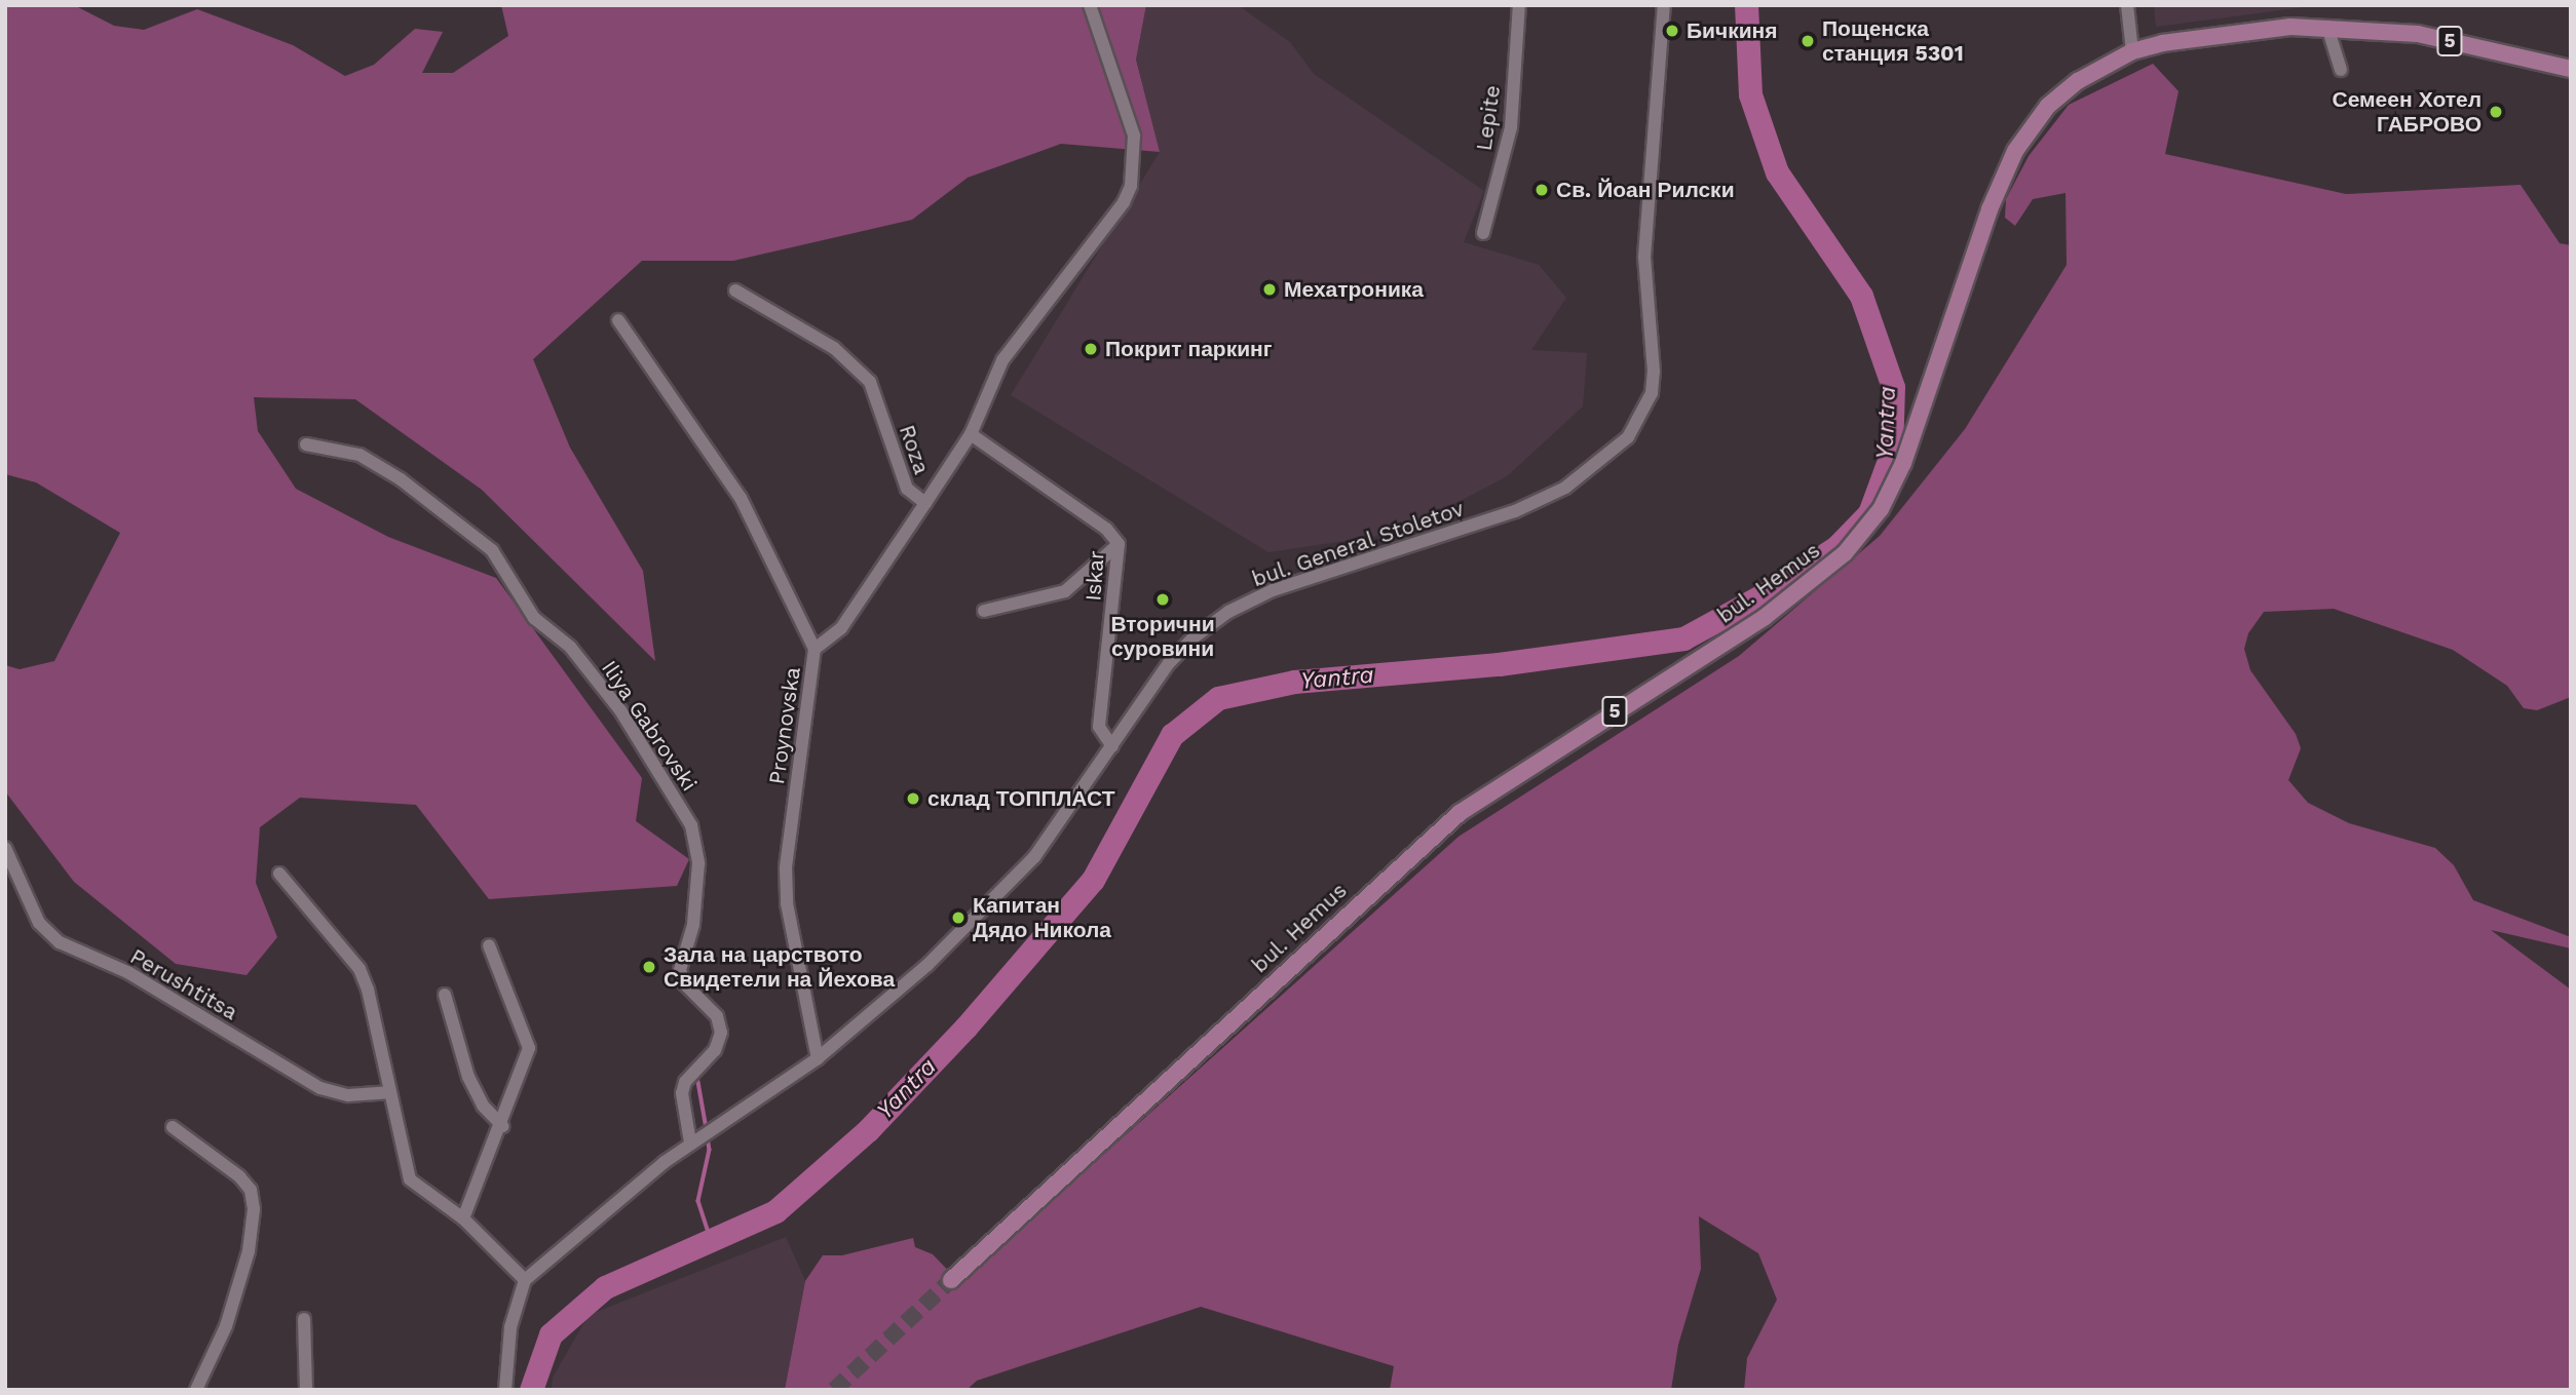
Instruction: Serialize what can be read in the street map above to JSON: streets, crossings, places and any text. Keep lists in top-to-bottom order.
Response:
{
  "streets": {
    "main road": ["5", "bul. Hemus"],
    "street": [
      "Lepite",
      "Roza",
      "bul. General Stoletov",
      "Iskar",
      "Iliya Gabrovski",
      "Proynovska",
      "Perushtitsa"
    ]
  },
  "crossings": [
    ["Roza", "Proynovska"],
    ["bul. General Stoletov", "Iskar"],
    ["bul. General Stoletov", "Iliya Gabrovski"],
    ["bul. General Stoletov", "Proynovska"]
  ],
  "water": ["Yantra"],
  "places": [
    "Бичкиня",
    "Пощенска станция 5301",
    "Семеен Хотел ГАБРОВО",
    "Св. Йоан Рилски",
    "Мехатроника",
    "Покрит паркинг",
    "Вторични суровини",
    "склад ТОППЛАСТ",
    "Капитан Дядо Никола",
    "Зала на царството Свидетели на Йехова"
  ]
}
